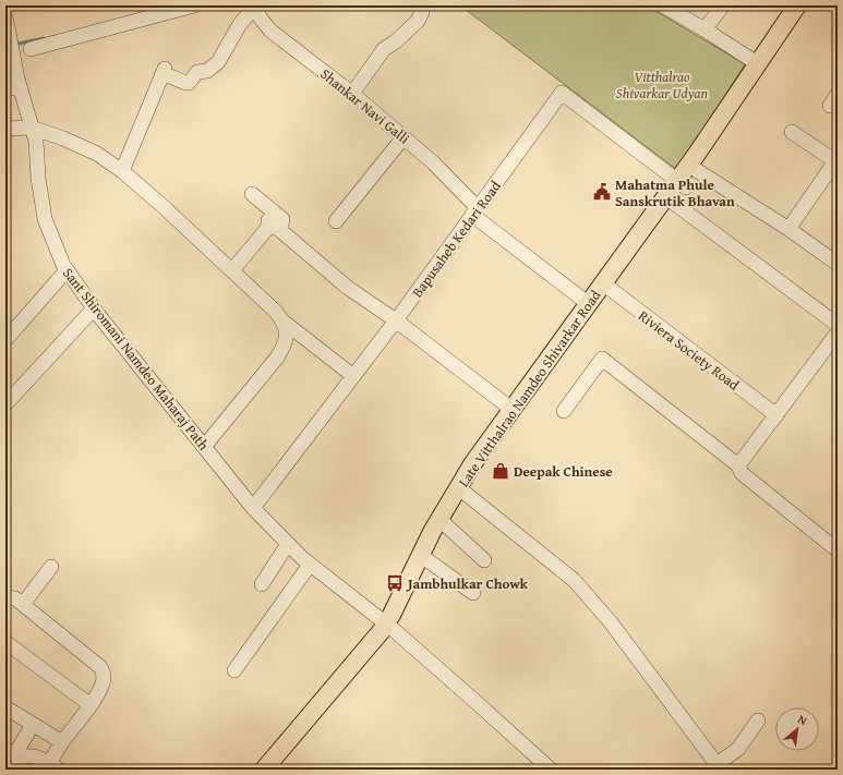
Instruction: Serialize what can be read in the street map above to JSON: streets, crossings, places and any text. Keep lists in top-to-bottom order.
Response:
{
  "streets": {
    "main road": ["Late Vitthalrao Namdeo Shivarkar Road"],
    "street": [
      "Shankar Navi Galli",
      "Bapusaheb Kedari Road",
      "Riviera Society Road",
      "Sant Shiromani Namdeo Maharaj Path"
    ]
  },
  "crossings": [
    ["Shankar Navi Galli", "Bapusaheb Kedari Road"],
    ["Shankar Navi Galli", "Late Vitthalrao Namdeo Shivarkar Road"],
    ["Bapusaheb Kedari Road", "Sant Shiromani Namdeo Maharaj Path"],
    ["Bapusaheb Kedari Road", "Late Vitthalrao Namdeo Shivarkar Road"],
    ["Riviera Society Road", "Late Vitthalrao Namdeo Shivarkar Road"],
    ["Sant Shiromani Namdeo Maharaj Path", "Late Vitthalrao Namdeo Shivarkar Road"]
  ],
  "parks": ["Vitthalrao Shivarkar Udyan"],
  "places": {
    "public building": ["Mahatma Phule Sanskrutik Bhavan"],
    "shop": ["Deepak Chinese"],
    "bus stop": ["Jambhulkar Chowk"]
  },
  "north": "top right"
}
